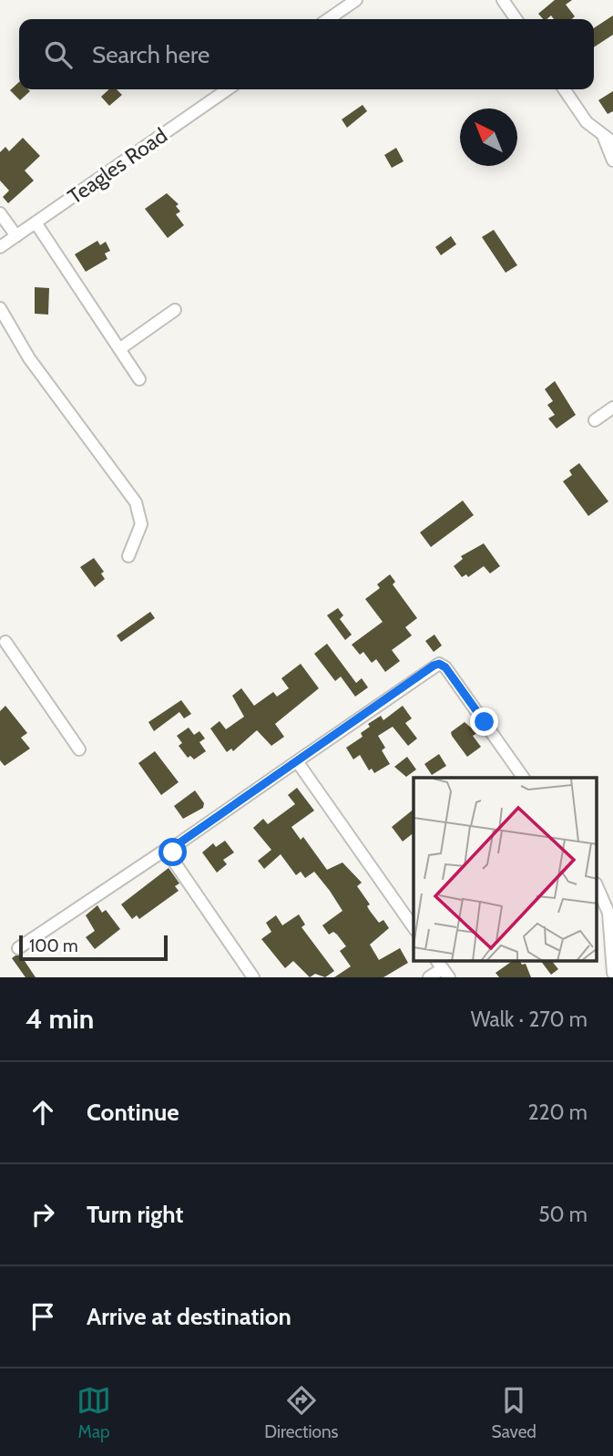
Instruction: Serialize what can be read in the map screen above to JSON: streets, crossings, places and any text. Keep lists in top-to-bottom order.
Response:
{
  "streets": {
    "street": ["Teagles Road"]
  },
  "scale_bar": "100 m",
  "north": "top left",
  "page": {
    "search": "Search here",
    "scale": "100 m",
    "heading": ["4 min", "Walk · 270 m"],
    "list": [
      ["Continue", "220 m"],
      ["Turn right", "50 m"],
      "Arrive at destination"
    ],
    "nav": ["Map", "Directions", "Saved"]
  }
}
